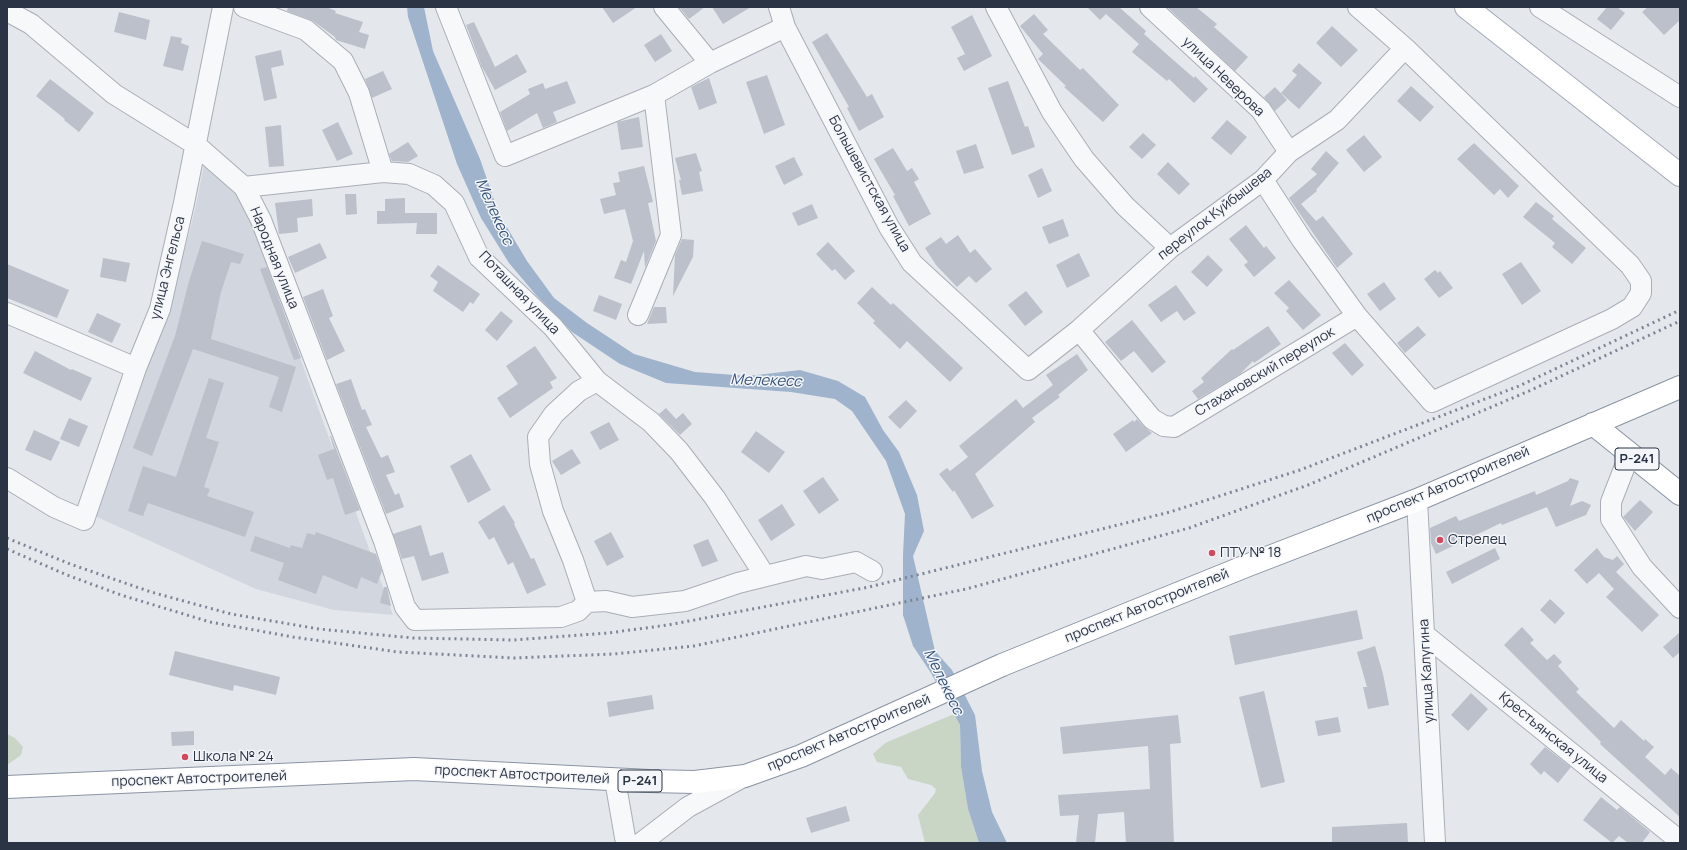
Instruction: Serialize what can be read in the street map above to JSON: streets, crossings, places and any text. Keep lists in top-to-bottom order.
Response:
{
  "streets": {
    "main road": ["Р-241", "проспект Автостроителей"],
    "street": [
      "улица Неверова",
      "Большевистская улица",
      "переулок Куйбышева",
      "Народная улица",
      "улица Энгельса",
      "Поташная улица",
      "Стахановский переулок",
      "улица Калугина",
      "Крестьянская улица"
    ]
  },
  "crossings": [
    ["улица Неверова", "переулок Куйбышева"],
    ["Большевистская улица", "переулок Куйбышева"],
    ["переулок Куйбышева", "Стахановский переулок"],
    ["Народная улица", "улица Энгельса"],
    ["Народная улица", "Поташная улица"],
    ["Р-241", "проспект Автостроителей"],
    ["проспект Автостроителей", "улица Калугина"],
    ["улица Калугина", "Крестьянская улица"]
  ],
  "water": ["Мелекесс"],
  "places": ["Стрелец", "ПТУ № 18", "Школа № 24"]
}
